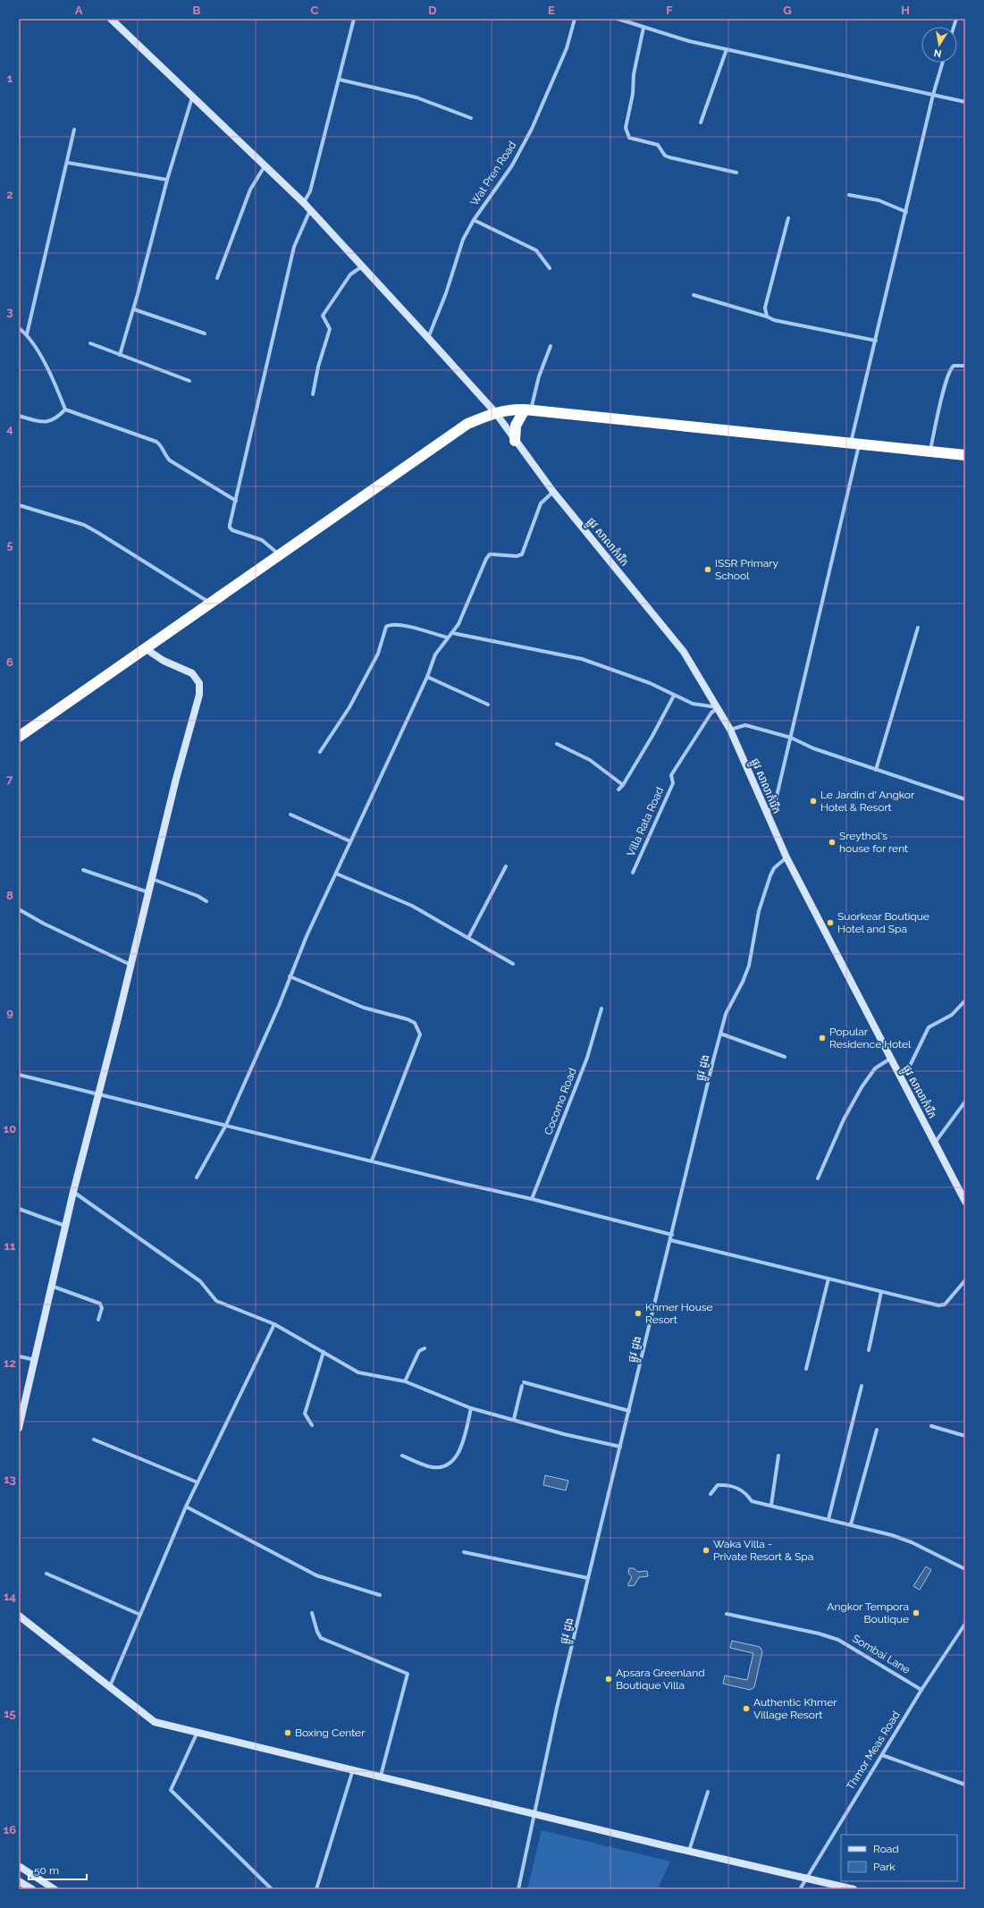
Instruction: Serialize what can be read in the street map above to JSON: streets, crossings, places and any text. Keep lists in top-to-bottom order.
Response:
{
  "streets": {
    "street": [
      "Wat Pren Road",
      "ផ្លូវ សាលាកំរើក",
      "Villa Rata Road",
      "ផ្លូវ ដូង",
      "Cocomo Road",
      "Sombai Lane",
      "Thmor Meas Road"
    ]
  },
  "crossings": [
    ["Wat Pren Road", "ផ្លូវ សាលាកំរើក"],
    ["ផ្លូវ សាលាកំរើក", "Villa Rata Road"],
    ["ផ្លូវ សាលាកំរើក", "ផ្លូវ ដូង"],
    ["Sombai Lane", "Thmor Meas Road"]
  ],
  "places": [
    "ISSR Primary School",
    "Le Jardin d' Angkor Hotel & Resort",
    "Sreythol's house for rent",
    "Suorkear Boutique Hotel and Spa",
    "Popular Residence Hotel",
    "Khmer House Resort",
    "Waka Villa - Private Resort & Spa",
    "Angkor Tempora Boutique",
    "Apsara Greenland Boutique Villa",
    "Authentic Khmer Village Resort",
    "Boxing Center"
  ],
  "legend": ["Road", "Park"],
  "scale_bar": "50 m",
  "north": "bottom",
  "grid": {
    "columns": [
      "A",
      "B",
      "C",
      "D",
      "E",
      "F",
      "G",
      "H"
    ],
    "rows": [
      "1",
      "2",
      "3",
      "4",
      "5",
      "6",
      "7",
      "8",
      "9",
      "10",
      "11",
      "12",
      "13",
      "14",
      "15",
      "16"
    ]
  }
}
